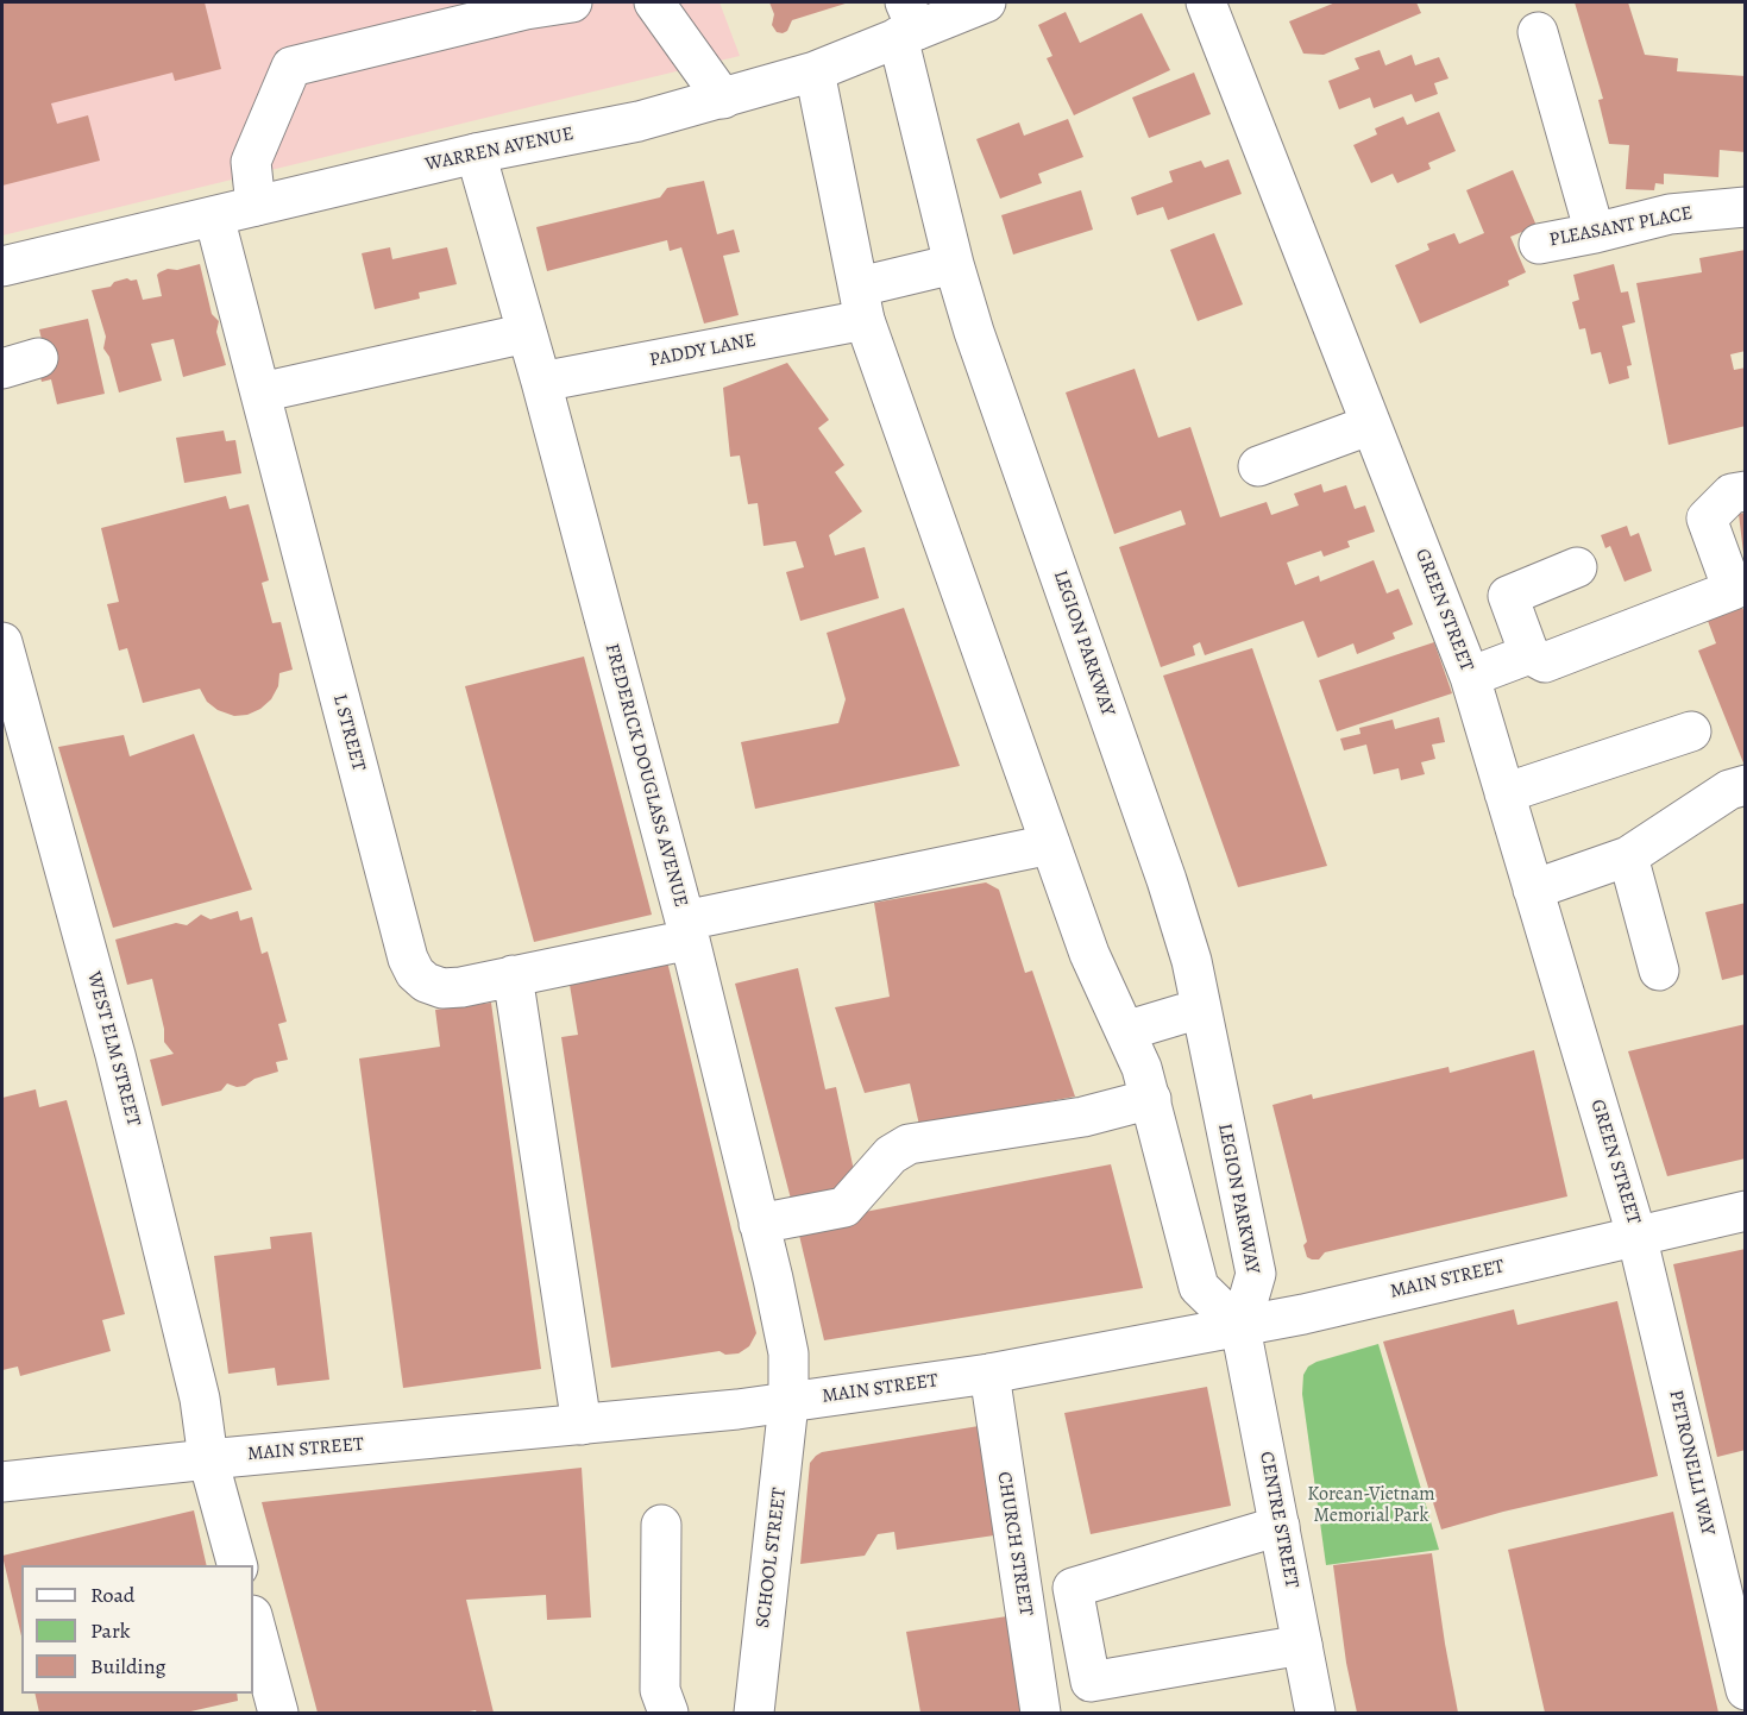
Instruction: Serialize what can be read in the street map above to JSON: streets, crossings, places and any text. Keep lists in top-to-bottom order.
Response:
{
  "streets": {
    "street": [
      "WARREN AVENUE",
      "PLEASANT PLACE",
      "PADDY LANE",
      "GREEN STREET",
      "LEGION PARKWAY",
      "L STREET",
      "FREDERICK DOUGLASS AVENUE",
      "WEST ELM STREET",
      "MAIN STREET",
      "PETRONELLI WAY",
      "CENTRE STREET",
      "CHURCH STREET",
      "SCHOOL STREET"
    ]
  },
  "crossings": [
    ["WARREN AVENUE", "LEGION PARKWAY"],
    ["WARREN AVENUE", "L STREET"],
    ["WARREN AVENUE", "FREDERICK DOUGLASS AVENUE"],
    ["PADDY LANE", "LEGION PARKWAY"],
    ["PADDY LANE", "FREDERICK DOUGLASS AVENUE"],
    ["GREEN STREET", "MAIN STREET"],
    ["GREEN STREET", "PETRONELLI WAY"],
    ["LEGION PARKWAY", "MAIN STREET"],
    ["LEGION PARKWAY", "CENTRE STREET"],
    ["L STREET", "FREDERICK DOUGLASS AVENUE"],
    ["FREDERICK DOUGLASS AVENUE", "MAIN STREET"],
    ["FREDERICK DOUGLASS AVENUE", "SCHOOL STREET"],
    ["WEST ELM STREET", "MAIN STREET"],
    ["MAIN STREET", "PETRONELLI WAY"],
    ["MAIN STREET", "CENTRE STREET"],
    ["MAIN STREET", "CHURCH STREET"],
    ["MAIN STREET", "SCHOOL STREET"]
  ],
  "parks": ["Korean-Vietnam Memorial Park"],
  "legend": ["Road", "Park", "Building"]
}
